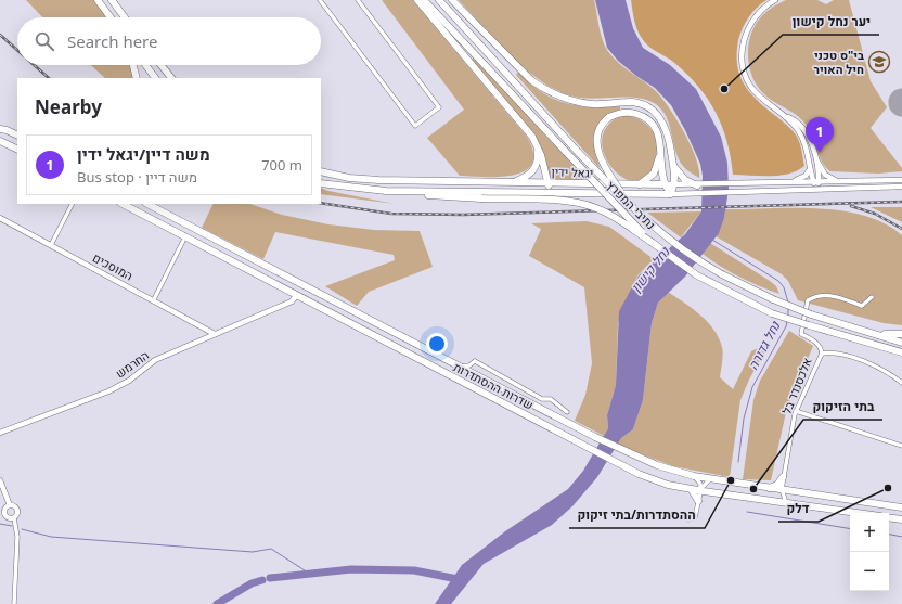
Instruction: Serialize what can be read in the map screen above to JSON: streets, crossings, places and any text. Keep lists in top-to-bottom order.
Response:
{
  "streets": {
    "highway": ["יגאל ידין", "נתיבי המפרץ", "שדרות ההסתדרות"],
    "street": ["המוסכים", "החרמש", "אלכסנדר בל"]
  },
  "crossings": [
    ["המוסכים", "החרמש"],
    ["החרמש", "שדרות ההסתדרות"],
    ["שדרות ההסתדרות", "אלכסנדר בל"]
  ],
  "water": ["נחל קישון", "נחל גדורה"],
  "places": {
    "school or university": ["בי\"ס טכני חיל האויר"],
    "other": [
      "יער נחל קישון",
      "ההסתדרות/בתי זיקוק",
      "דלק",
      "בתי הזיקוק"
    ]
  },
  "page": {
    "search": "Search here",
    "heading": "Nearby",
    "pins": "1",
    "list": [
      {
        "mark": "1",
        "name": "משה דיין/יגאל ידין",
        "note": "Bus stop · משה דיין",
        "value": "700 m"
      }
    ],
    "map_buttons": ["+", "−"]
  }
}
